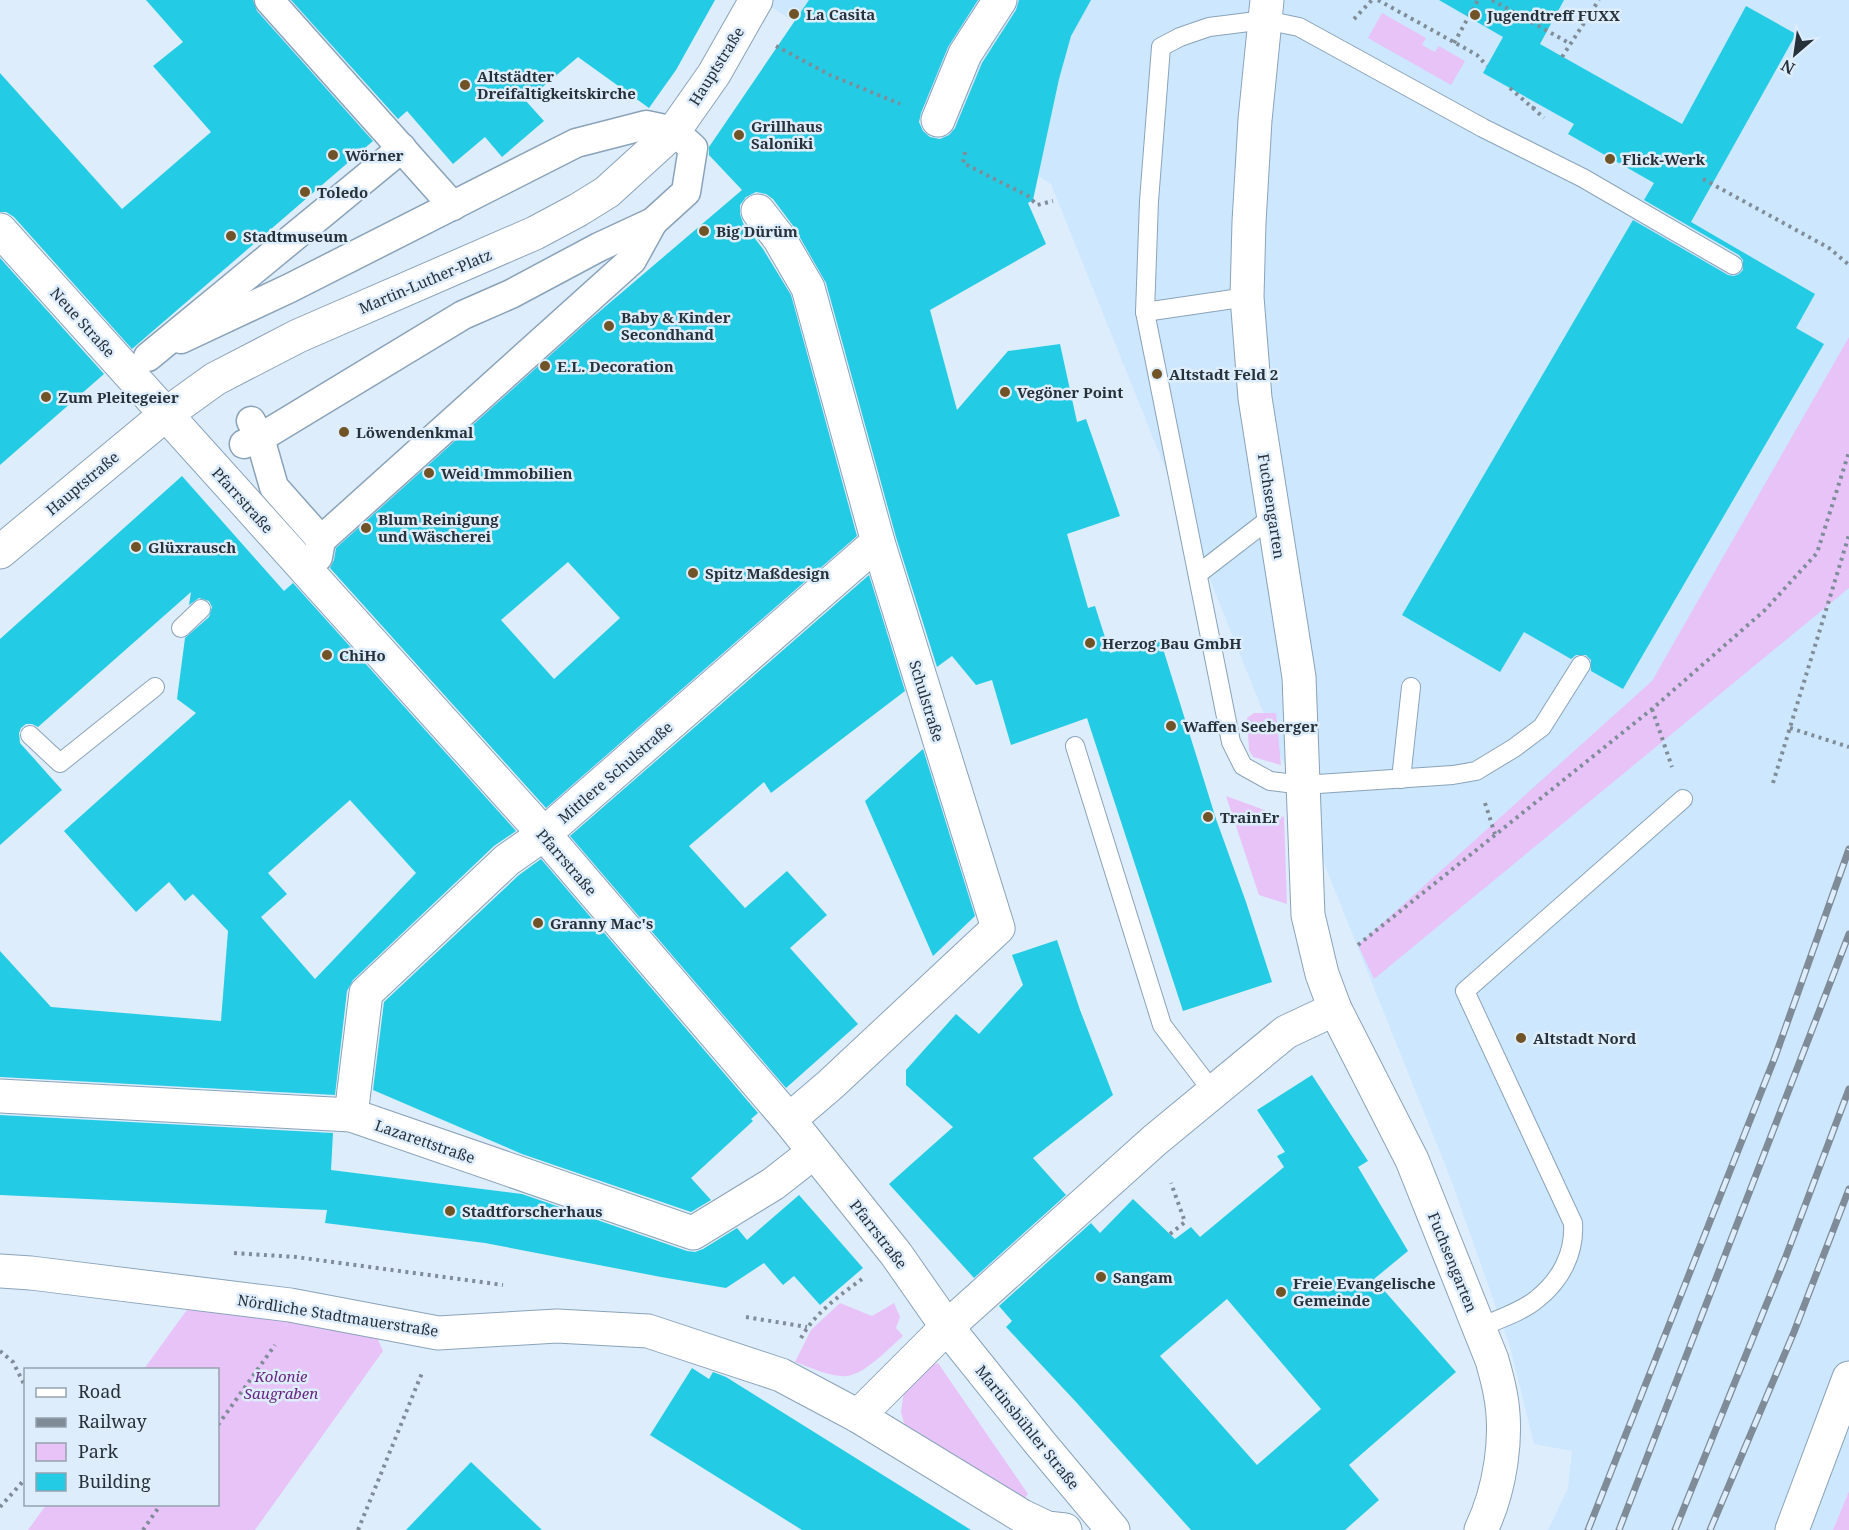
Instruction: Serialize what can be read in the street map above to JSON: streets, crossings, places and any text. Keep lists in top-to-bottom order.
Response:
{
  "streets": {
    "street": [
      "Hauptstraße",
      "Martin-Luther-Platz",
      "Neue Straße",
      "Pfarrstraße",
      "Fuchsengarten",
      "Schulstraße",
      "Mittlere Schulstraße",
      "Lazarettstraße",
      "Nördliche Stadtmauerstraße",
      "Martinsbühler Straße"
    ]
  },
  "crossings": [
    ["Hauptstraße", "Martin-Luther-Platz"],
    ["Hauptstraße", "Neue Straße"],
    ["Hauptstraße", "Pfarrstraße"],
    ["Martin-Luther-Platz", "Neue Straße"],
    ["Martin-Luther-Platz", "Pfarrstraße"],
    ["Neue Straße", "Pfarrstraße"],
    ["Pfarrstraße", "Schulstraße"],
    ["Pfarrstraße", "Mittlere Schulstraße"],
    ["Pfarrstraße", "Lazarettstraße"],
    ["Pfarrstraße", "Martinsbühler Straße"],
    ["Schulstraße", "Mittlere Schulstraße"],
    ["Mittlere Schulstraße", "Lazarettstraße"],
    ["Nördliche Stadtmauerstraße", "Martinsbühler Straße"]
  ],
  "parks": ["Kolonie Saugraben"],
  "places": [
    "La Casita",
    "Jugendtreff FUXX",
    "Altstädter Dreifaltigkeitskirche",
    "Grillhaus Saloniki",
    "Wörner",
    "Flick-Werk",
    "Toledo",
    "Big Dürüm",
    "Stadtmuseum",
    "Baby & Kinder Secondhand",
    "E.L. Decoration",
    "Altstadt Feld 2",
    "Vegöner Point",
    "Zum Pleitegeier",
    "Löwendenkmal",
    "Weid Immobilien",
    "Blum Reinigung und Wäscherei",
    "Glüxrausch",
    "Spitz Maßdesign",
    "Herzog Bau GmbH",
    "ChiHo",
    "Waffen Seeberger",
    "TrainEr",
    "Granny Mac's",
    "Altstadt Nord",
    "Stadtforscherhaus",
    "Sangam",
    "Freie Evangelische Gemeinde"
  ],
  "legend": [
    "Road",
    "Railway",
    "Park",
    "Building"
  ],
  "north": "bottom left"
}
